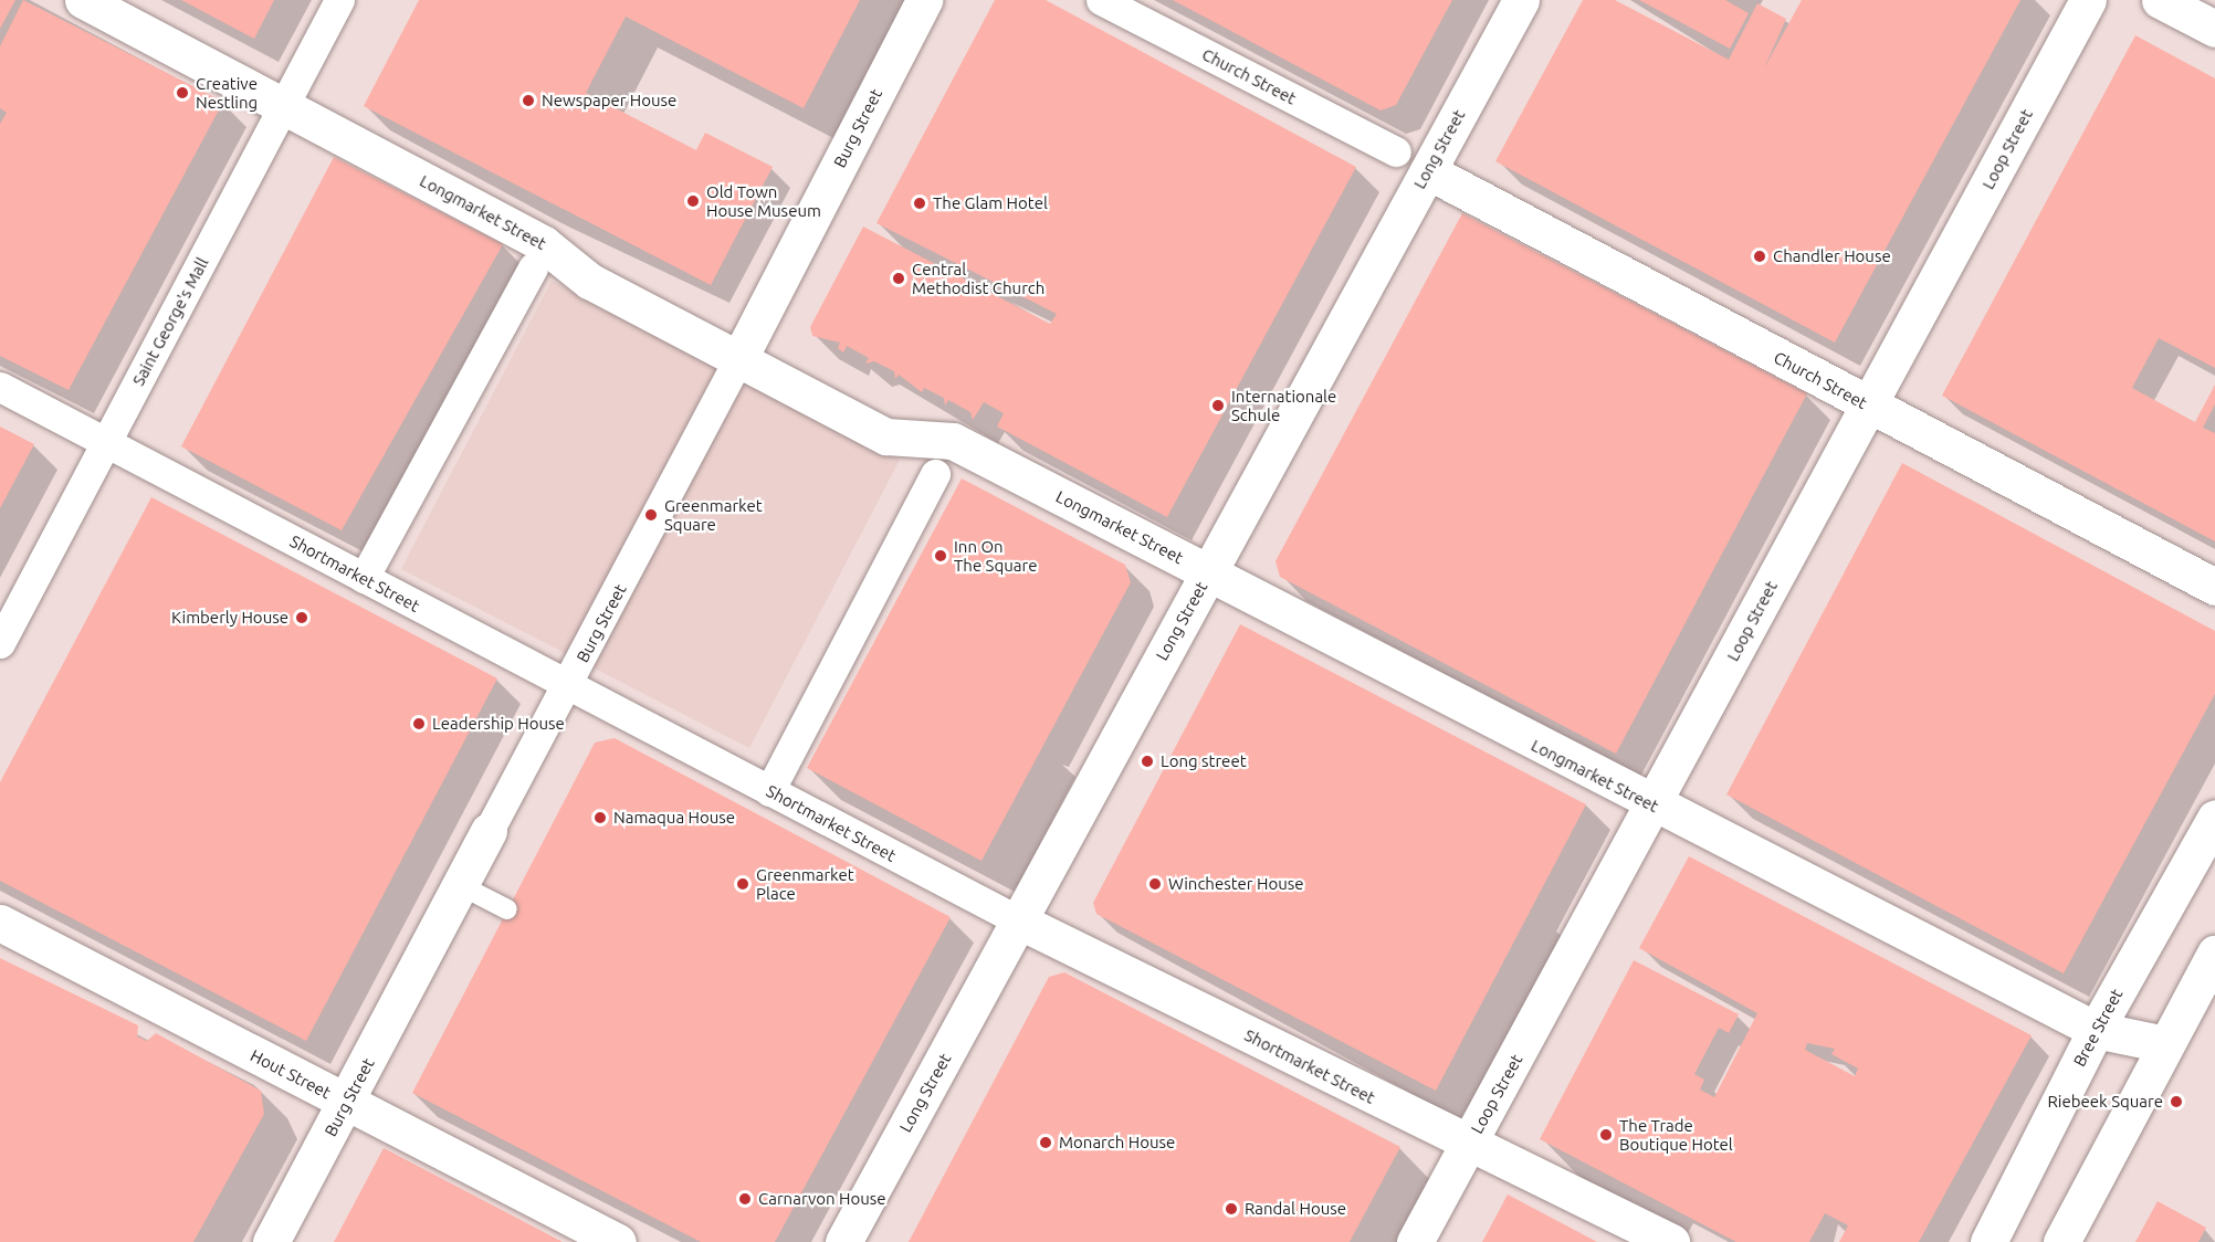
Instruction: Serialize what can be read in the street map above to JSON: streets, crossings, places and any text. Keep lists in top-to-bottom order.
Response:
{
  "streets": {
    "street": [
      "Church Street",
      "Burg Street",
      "Long Street",
      "Loop Street",
      "Longmarket Street",
      "Saint George's Mall",
      "Shortmarket Street",
      "Bree Street",
      "Hout Street"
    ]
  },
  "crossings": [
    ["Church Street", "Long Street"],
    ["Church Street", "Loop Street"],
    ["Burg Street", "Longmarket Street"],
    ["Burg Street", "Shortmarket Street"],
    ["Burg Street", "Hout Street"],
    ["Long Street", "Longmarket Street"],
    ["Long Street", "Shortmarket Street"],
    ["Loop Street", "Longmarket Street"],
    ["Loop Street", "Shortmarket Street"],
    ["Longmarket Street", "Saint George's Mall"],
    ["Longmarket Street", "Bree Street"],
    ["Saint George's Mall", "Shortmarket Street"]
  ],
  "places": [
    "Creative Nestling",
    "Newspaper House",
    "Old Town House Museum",
    "The Glam Hotel",
    "Chandler House",
    "Central Methodist Church",
    "Internationale Schule",
    "Greenmarket Square",
    "Inn On The Square",
    "Kimberly House",
    "Leadership House",
    "Long street",
    "Namaqua House",
    "Greenmarket Place",
    "Winchester House",
    "Riebeek Square",
    "The Trade Boutique Hotel",
    "Monarch House",
    "Carnarvon House",
    "Randal House"
  ]
}
